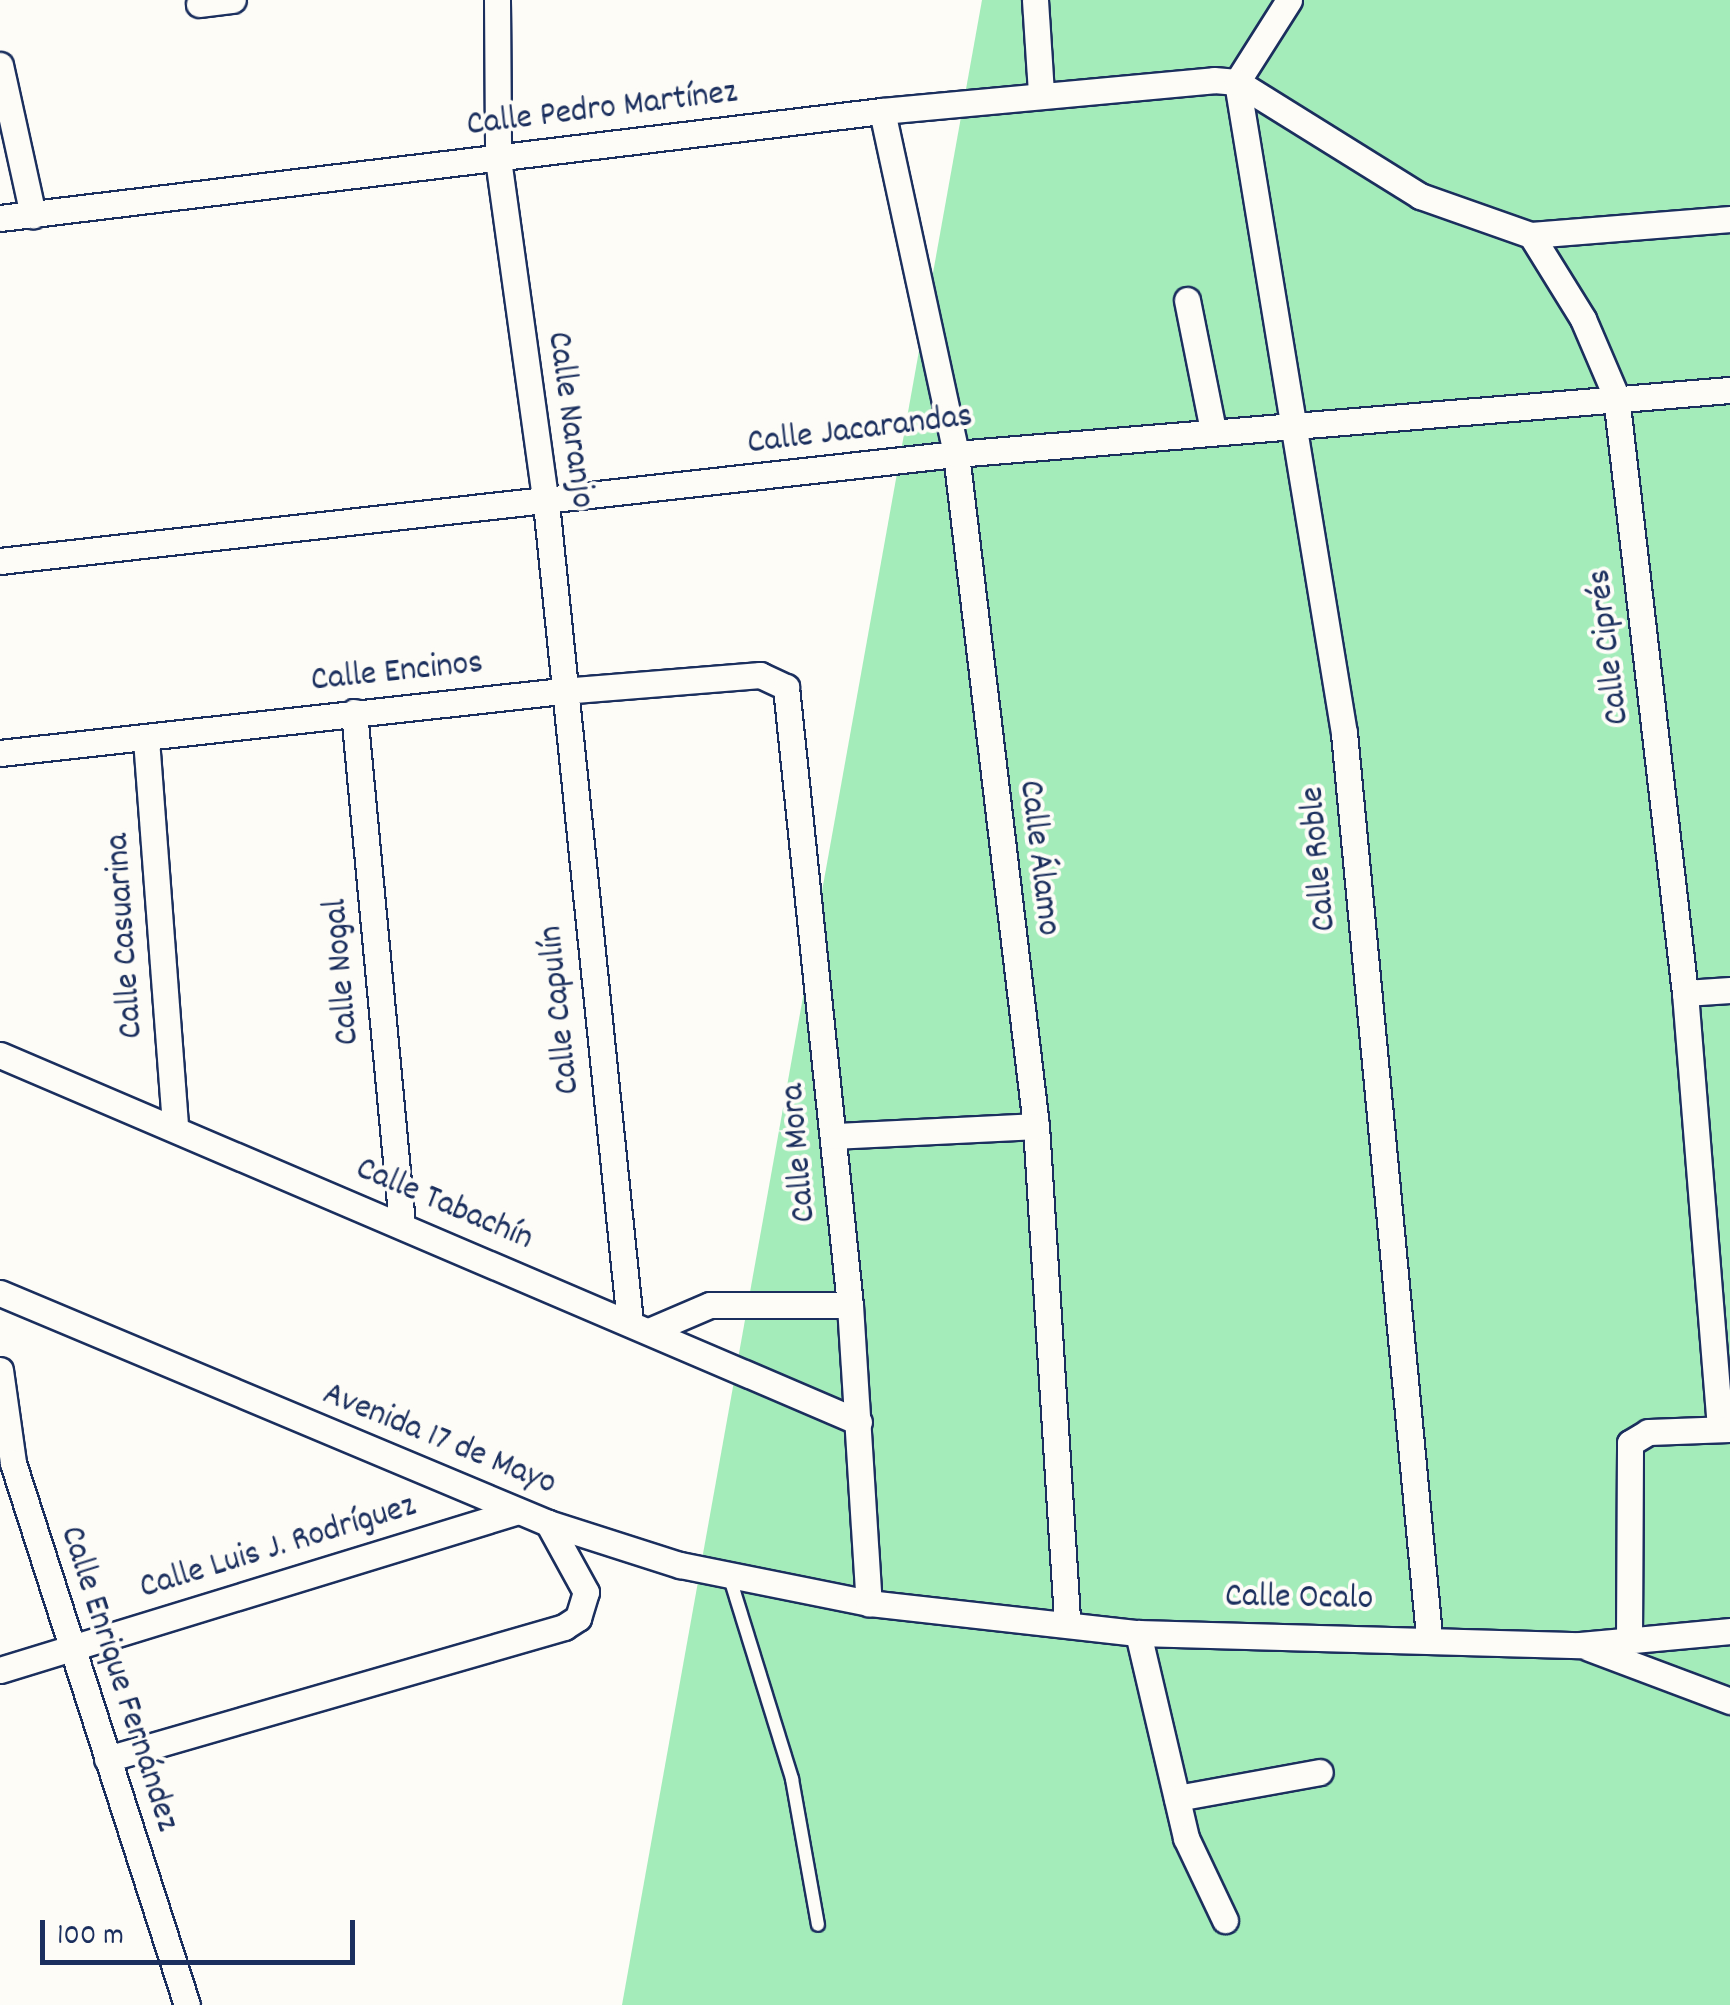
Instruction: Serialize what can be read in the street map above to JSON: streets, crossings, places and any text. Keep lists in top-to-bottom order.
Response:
{
  "streets": {
    "street": [
      "Calle Pedro Martínez",
      "Calle Naranjo",
      "Calle Jacarandas",
      "Calle Ciprés",
      "Calle Encinos",
      "Calle Álamo",
      "Calle Roble",
      "Calle Casuarina",
      "Calle Nogal",
      "Calle Capulín",
      "Calle Mora",
      "Calle Tabachín",
      "Avenida 17 de Mayo",
      "Calle Luis J. Rodríguez",
      "Calle Ocalo",
      "Calle Enrique Fernández"
    ]
  },
  "crossings": [
    ["Calle Pedro Martínez", "Calle Naranjo"],
    ["Calle Pedro Martínez", "Calle Álamo"],
    ["Calle Pedro Martínez", "Calle Roble"],
    ["Calle Naranjo", "Calle Jacarandas"],
    ["Calle Naranjo", "Calle Encinos"],
    ["Calle Naranjo", "Calle Capulín"],
    ["Calle Jacarandas", "Calle Ciprés"],
    ["Calle Jacarandas", "Calle Álamo"],
    ["Calle Jacarandas", "Calle Roble"],
    ["Calle Ciprés", "Calle Ocalo"],
    ["Calle Encinos", "Calle Casuarina"],
    ["Calle Encinos", "Calle Nogal"],
    ["Calle Encinos", "Calle Capulín"],
    ["Calle Encinos", "Calle Mora"],
    ["Calle Álamo", "Calle Ocalo"],
    ["Calle Roble", "Calle Ocalo"],
    ["Calle Casuarina", "Calle Tabachín"],
    ["Calle Nogal", "Calle Tabachín"],
    ["Calle Capulín", "Calle Tabachín"],
    ["Calle Mora", "Calle Tabachín"],
    ["Calle Mora", "Avenida 17 de Mayo"],
    ["Calle Mora", "Calle Ocalo"],
    ["Avenida 17 de Mayo", "Calle Luis J. Rodríguez"],
    ["Avenida 17 de Mayo", "Calle Ocalo"],
    ["Calle Luis J. Rodríguez", "Calle Enrique Fernández"]
  ],
  "scale_bar": "100 m"
}
